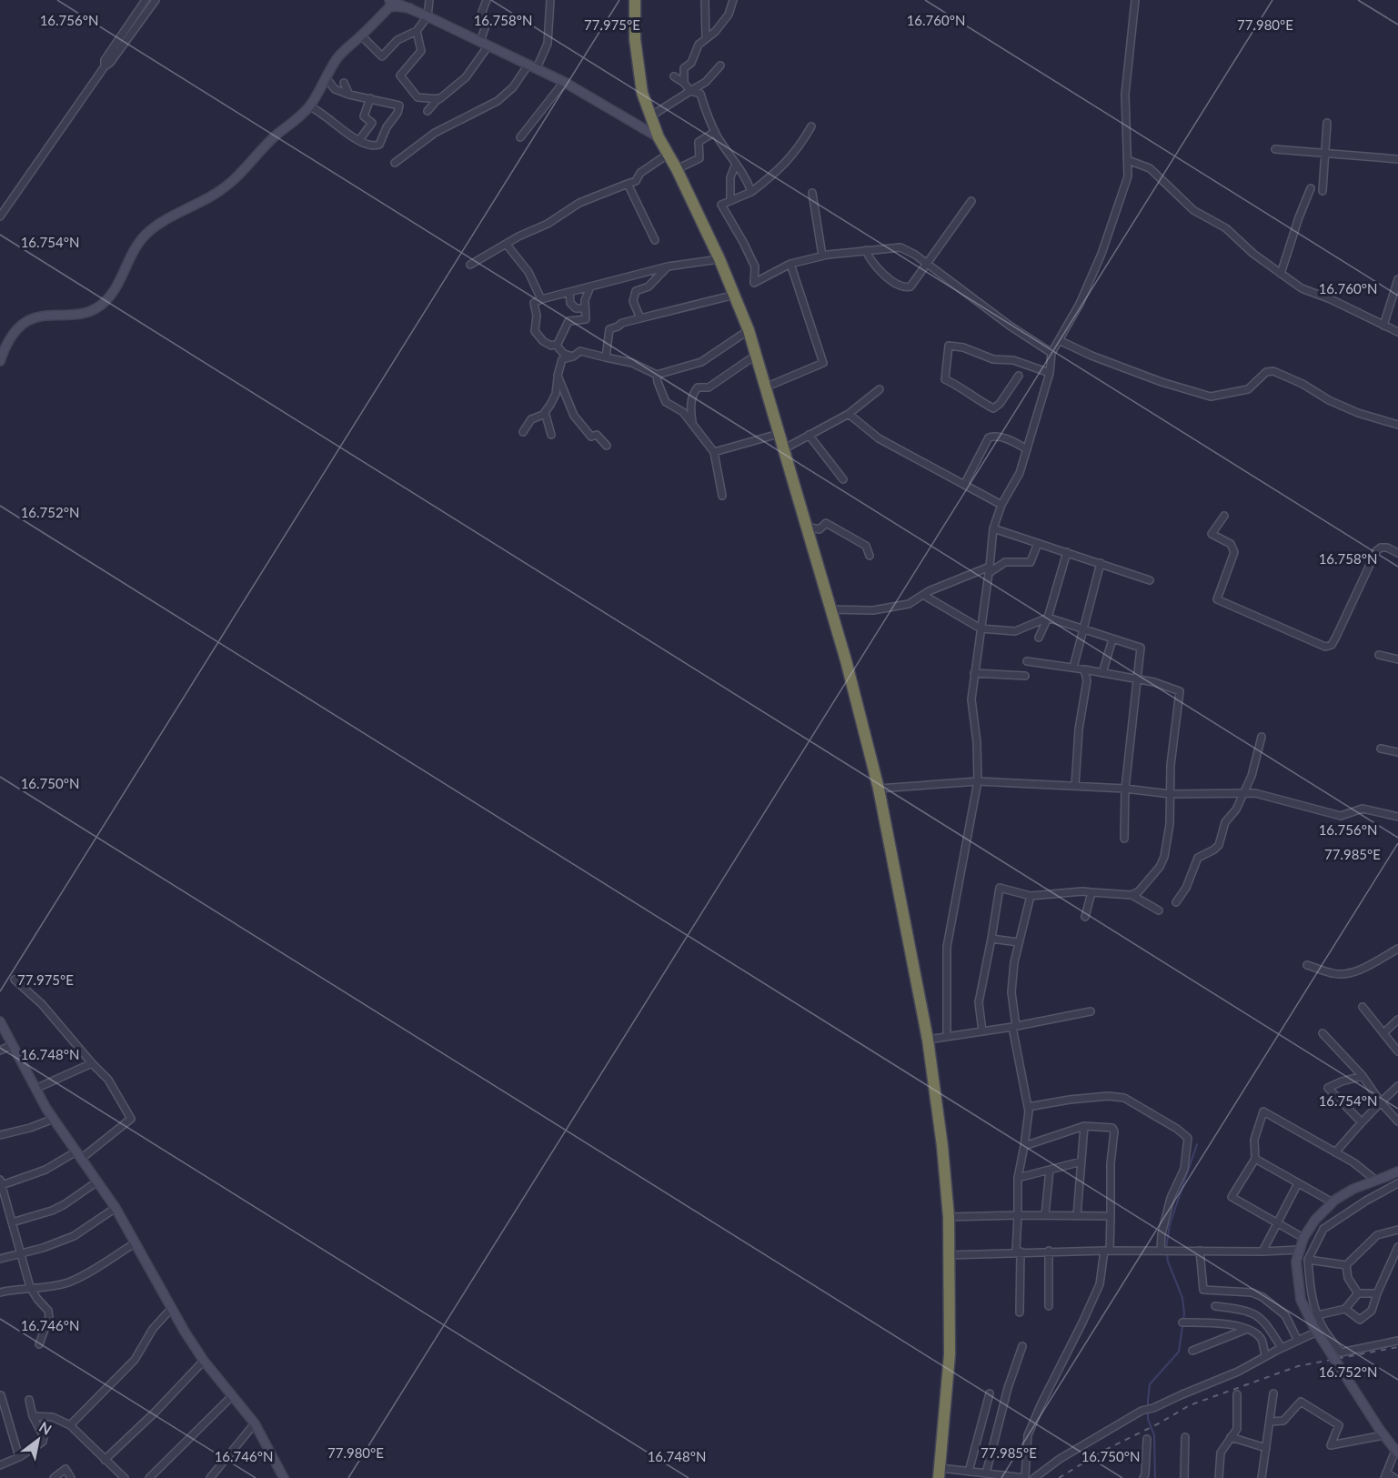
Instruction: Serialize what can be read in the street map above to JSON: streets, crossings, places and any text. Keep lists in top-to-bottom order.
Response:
{
  "north": "top right",
  "coordinates": [
    "16.756°N",
    "16.758°N",
    "16.760°N",
    "77.975°E",
    "77.980°E",
    "16.754°N",
    "16.752°N",
    "16.750°N",
    "77.985°E",
    "16.748°N",
    "16.746°N"
  ]
}
